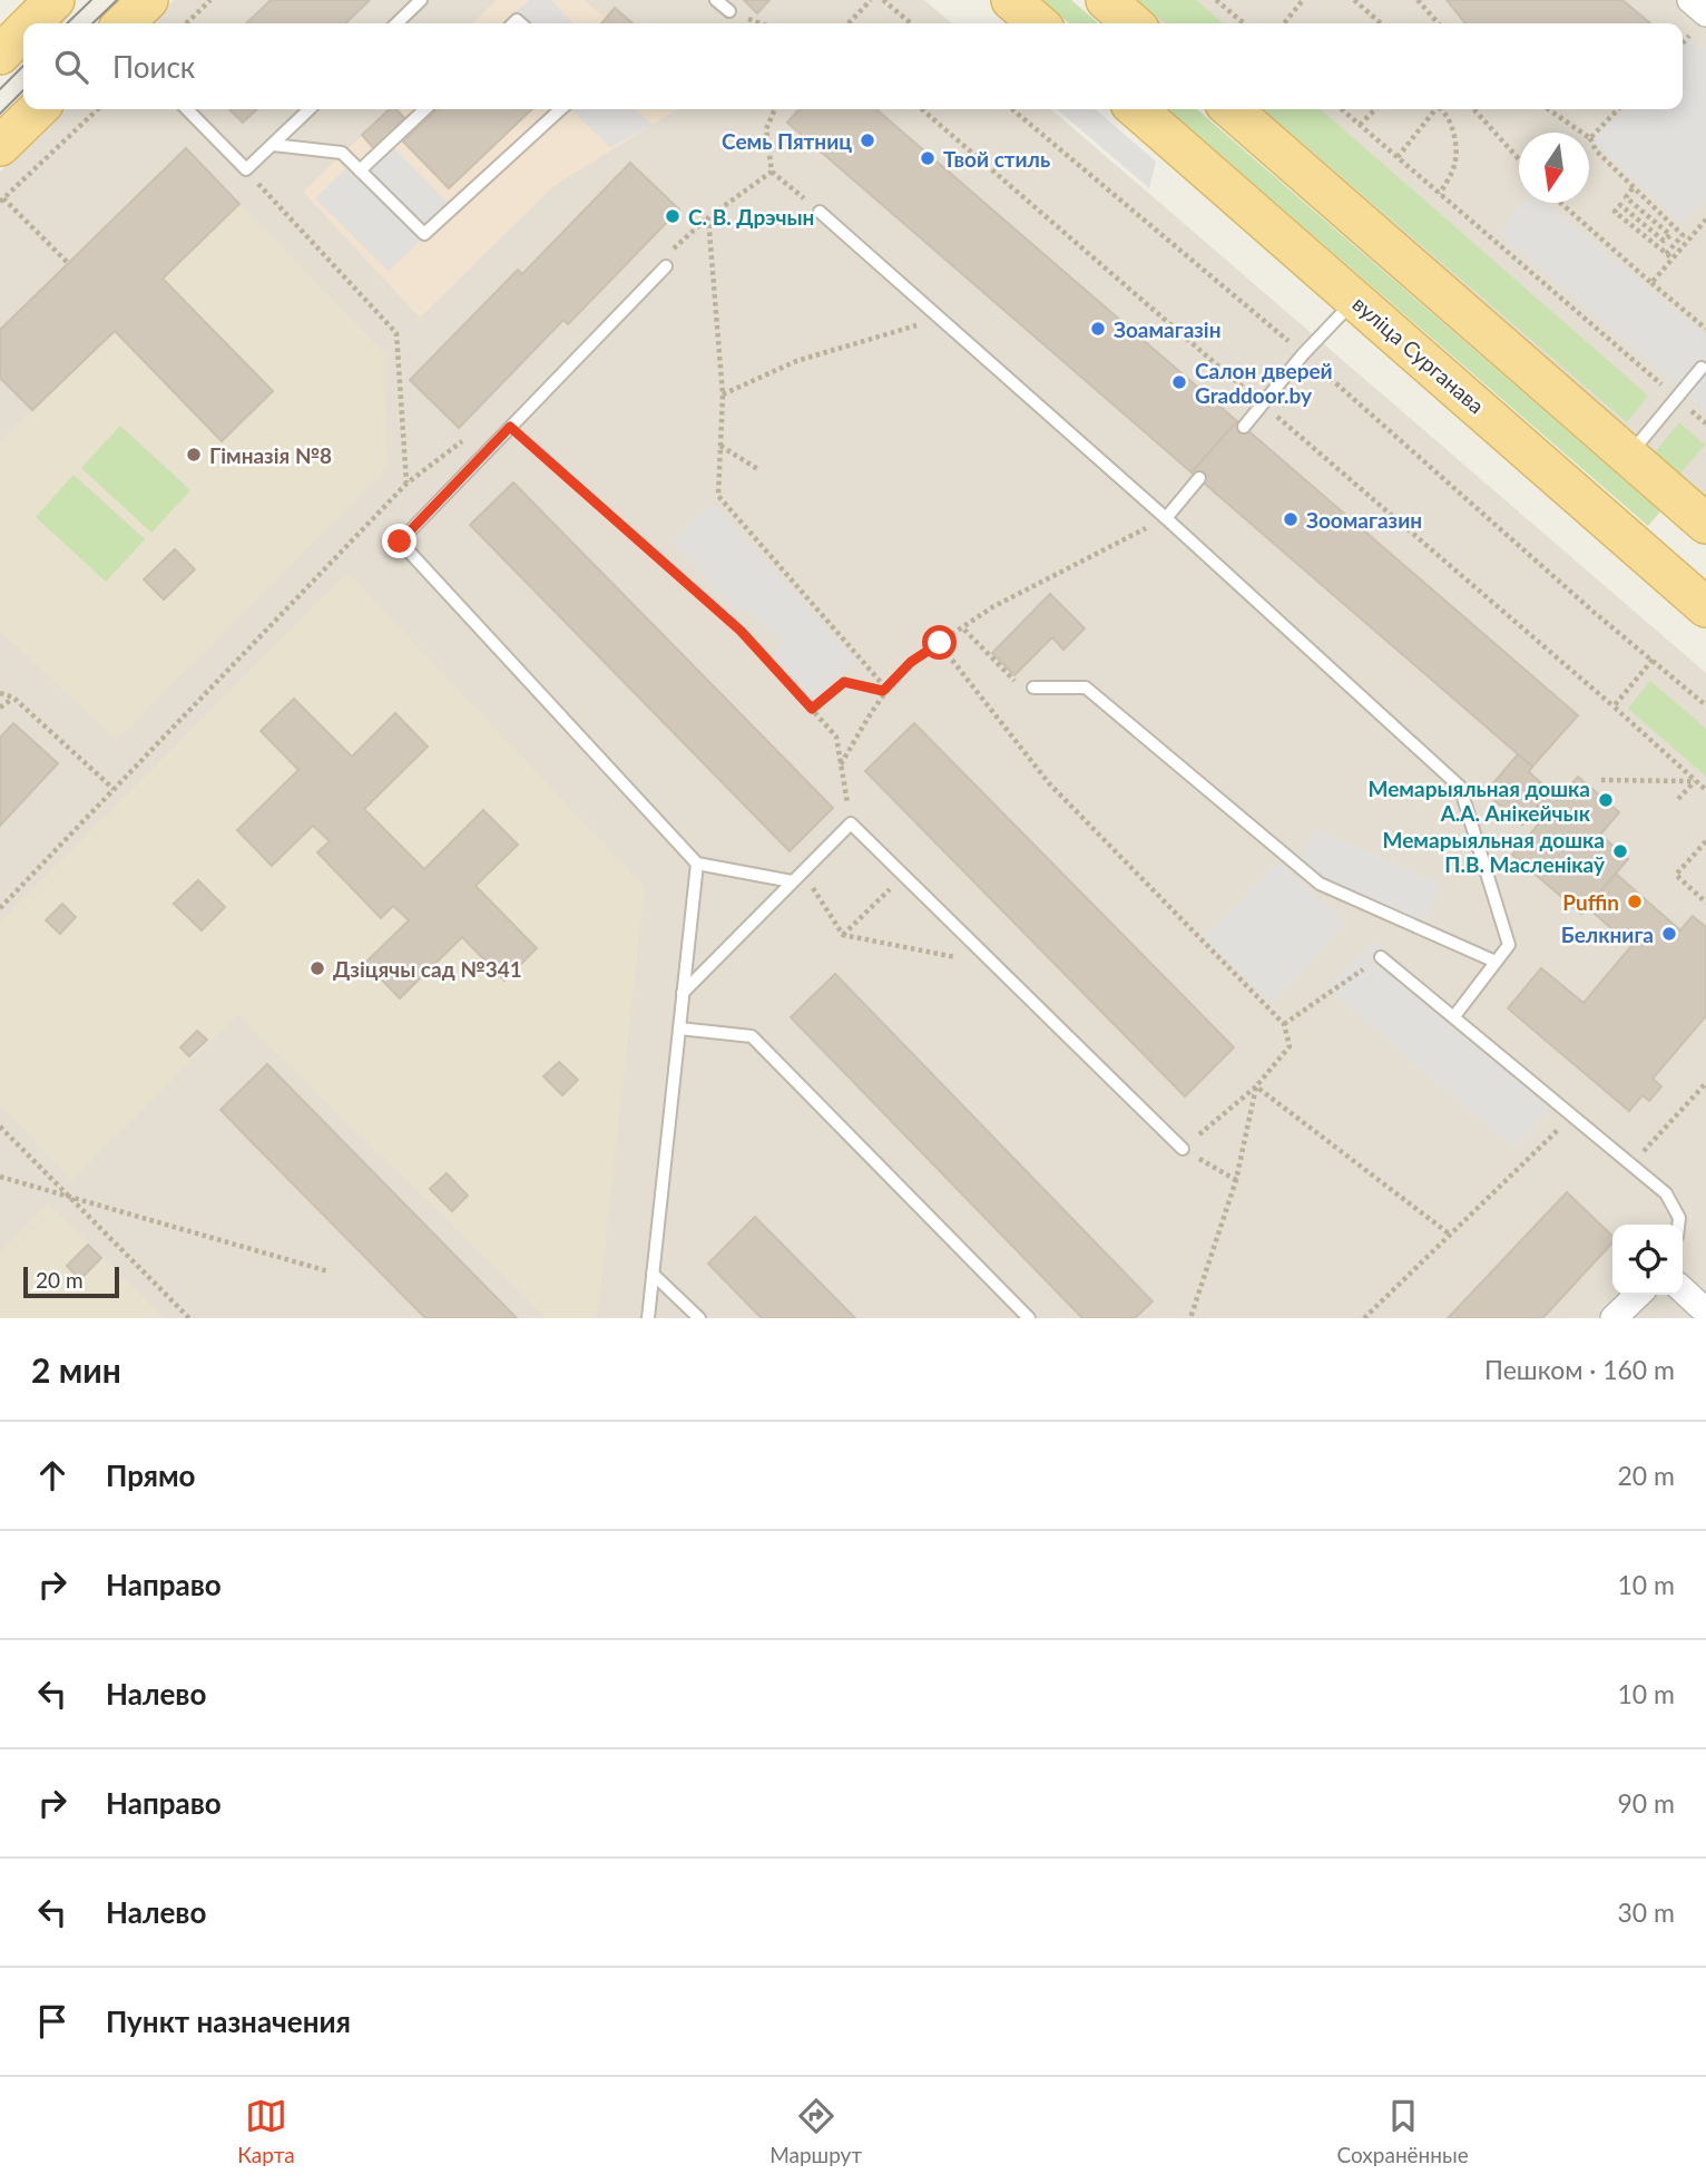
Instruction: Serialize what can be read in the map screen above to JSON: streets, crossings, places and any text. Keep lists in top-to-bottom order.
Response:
{
  "streets": {
    "main road": ["вуліца Сурганава"]
  },
  "places": [
    "Семь Пятниц",
    "Твой стиль",
    "С. В. Дрэчын",
    "Зоамагазін",
    "Салон дверей Graddoor.by",
    "Гімназія №8",
    "Зоомагазин",
    "Мемарыяльная дошка А.А. Анікейчык",
    "Мемарыяльная дошка П.В. Масленікаў",
    "Puffin",
    "Белкнига",
    "Дзіцячы сад №341"
  ],
  "scale_bar": "20 m",
  "north": "bottom",
  "page": {
    "search": "Поиск",
    "scale": "20 m",
    "heading": ["2 мин", "Пешком · 160 m"],
    "list": [
      ["Прямо", "20 m"],
      ["Направо", "10 m"],
      ["Налево", "10 m"],
      ["Направо", "90 m"],
      ["Налево", "30 m"],
      "Пункт назначения"
    ],
    "nav": ["Карта", "Маршрут", "Сохранённые"]
  }
}
